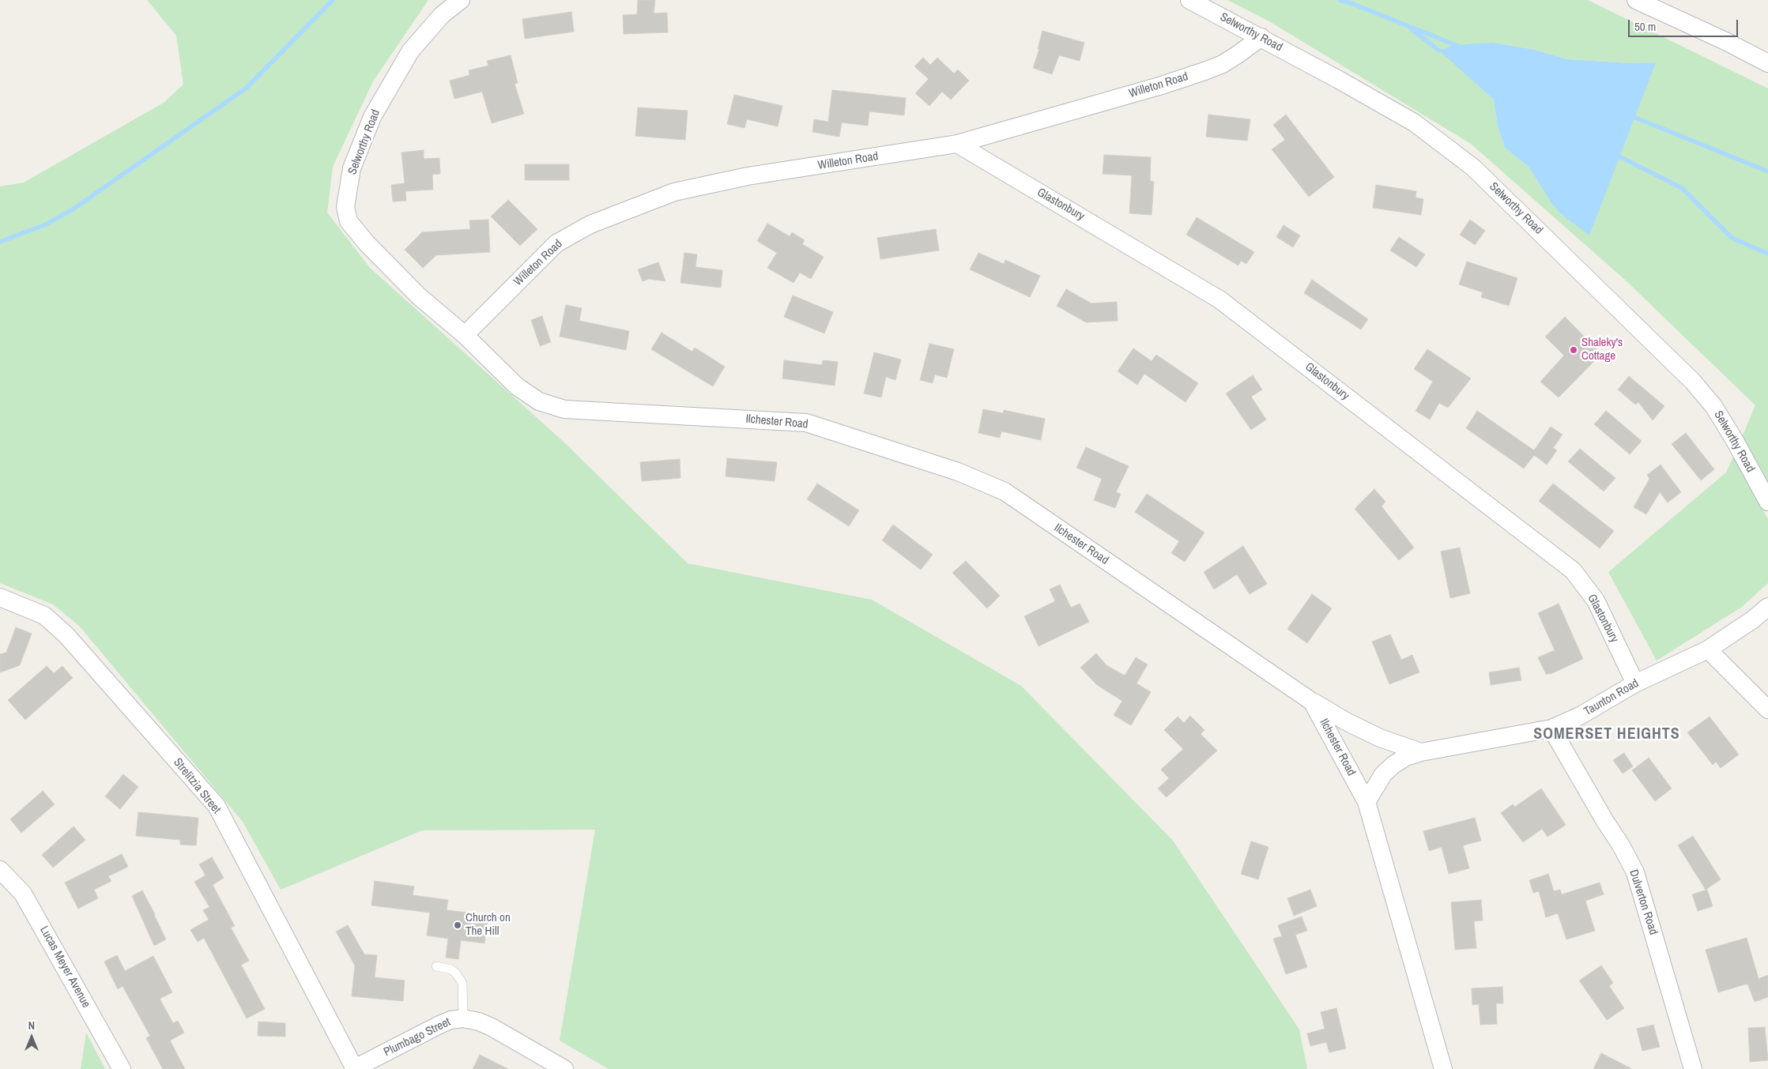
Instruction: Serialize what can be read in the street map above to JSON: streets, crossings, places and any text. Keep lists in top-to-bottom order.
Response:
{
  "streets": {
    "street": [
      "Selworthy Road",
      "Willeton Road",
      "Glastonbury",
      "Ilchester Road",
      "Taunton Road",
      "Strelitzia Street",
      "Dulverton Road",
      "Lucas Meyer Avenue",
      "Plumbago Street"
    ]
  },
  "crossings": [
    ["Selworthy Road", "Willeton Road"],
    ["Selworthy Road", "Ilchester Road"],
    ["Willeton Road", "Glastonbury"],
    ["Willeton Road", "Ilchester Road"],
    ["Glastonbury", "Taunton Road"],
    ["Ilchester Road", "Taunton Road"],
    ["Taunton Road", "Dulverton Road"],
    ["Strelitzia Street", "Plumbago Street"]
  ],
  "districts": ["SOMERSET HEIGHTS"],
  "places": ["Shaleky's Cottage", "Church on The Hill"],
  "scale_bar": "50 m",
  "north": "top"
}
